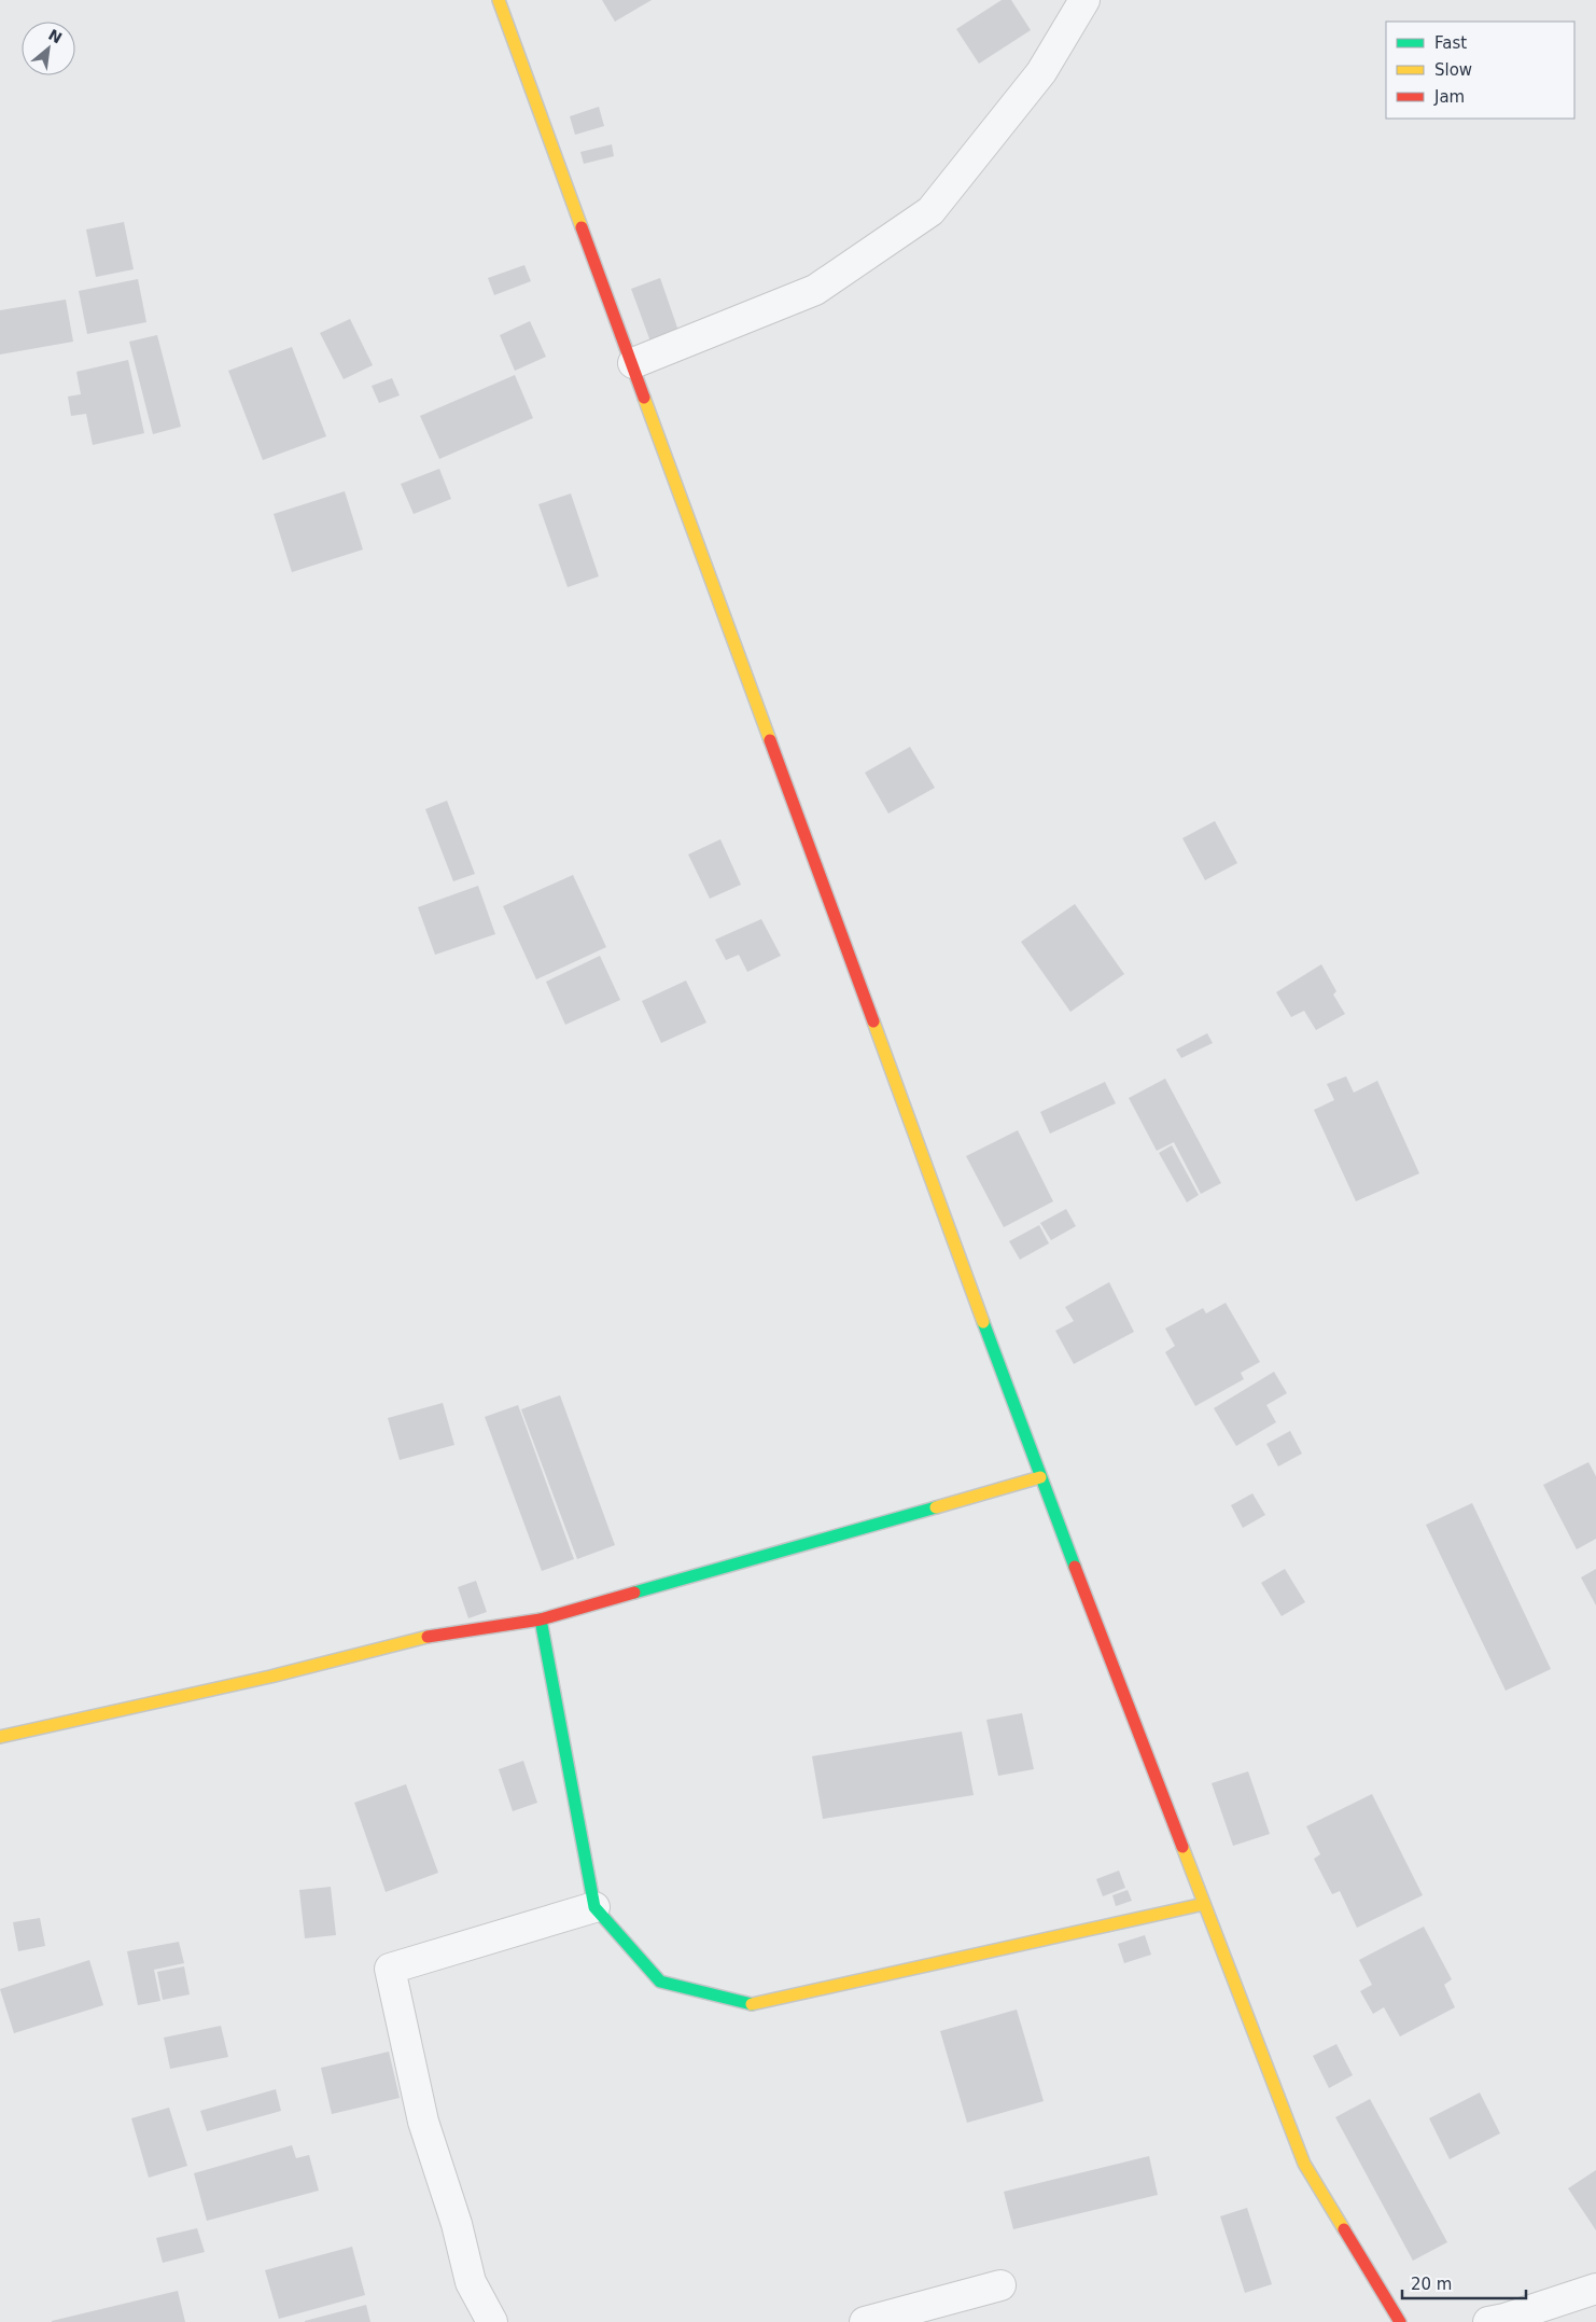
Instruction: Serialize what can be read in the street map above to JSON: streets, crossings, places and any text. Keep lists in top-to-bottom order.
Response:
{
  "legend": ["Fast", "Slow", "Jam"],
  "scale_bar": "20 m",
  "north": "top right"
}
